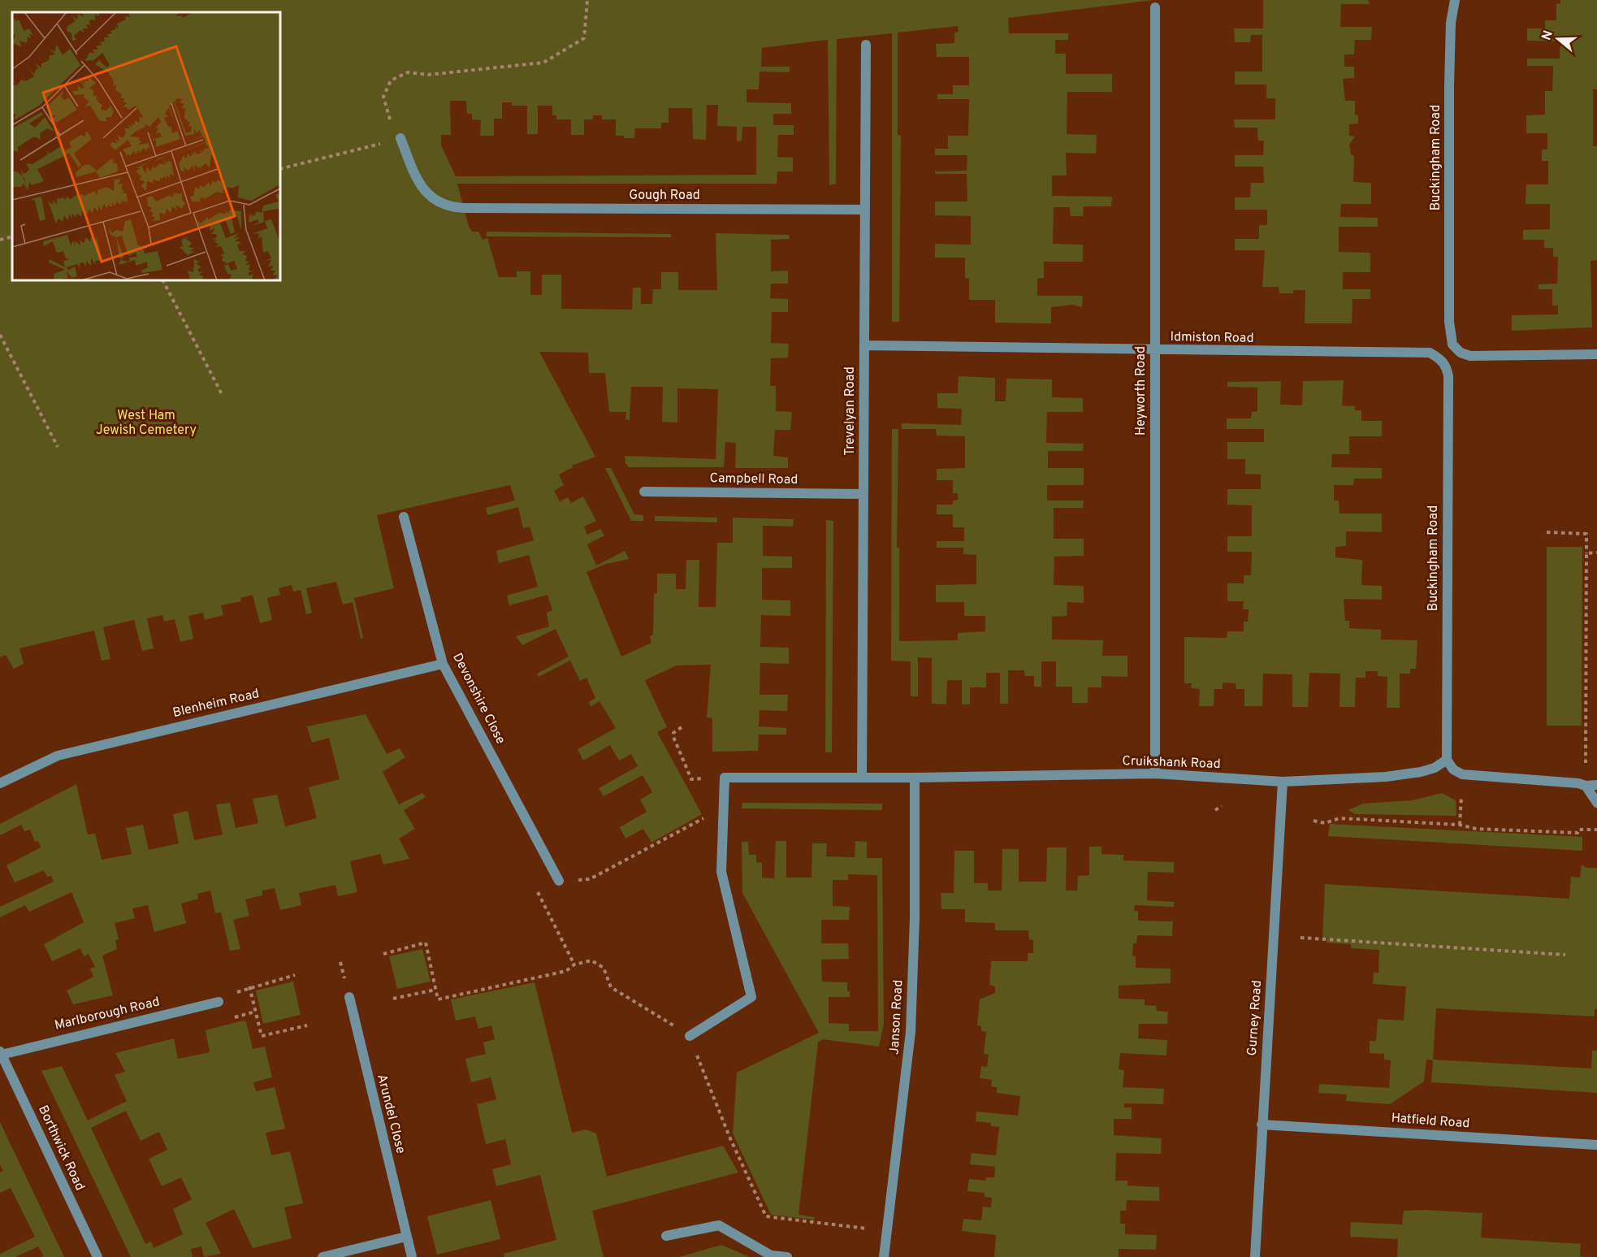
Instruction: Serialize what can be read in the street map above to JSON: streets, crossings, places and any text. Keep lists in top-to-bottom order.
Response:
{
  "streets": {
    "street": [
      "Buckingham Road",
      "Gough Road",
      "Idmiston Road",
      "Heyworth Road",
      "Trevelyan Road",
      "Campbell Road",
      "Devonshire Close",
      "Blenheim Road",
      "Cruikshank Road",
      "Marlborough Road",
      "Janson Road",
      "Gurney Road",
      "Arundel Close",
      "Hatfield Road",
      "Borthwick Road"
    ]
  },
  "crossings": [
    ["Buckingham Road", "Idmiston Road"],
    ["Buckingham Road", "Cruikshank Road"],
    ["Gough Road", "Trevelyan Road"],
    ["Idmiston Road", "Heyworth Road"],
    ["Idmiston Road", "Trevelyan Road"],
    ["Heyworth Road", "Cruikshank Road"],
    ["Trevelyan Road", "Campbell Road"],
    ["Trevelyan Road", "Cruikshank Road"],
    ["Devonshire Close", "Blenheim Road"],
    ["Cruikshank Road", "Janson Road"],
    ["Cruikshank Road", "Gurney Road"],
    ["Marlborough Road", "Borthwick Road"],
    ["Gurney Road", "Hatfield Road"]
  ],
  "parks": ["West Ham Jewish Cemetery"],
  "north": "left"
}
